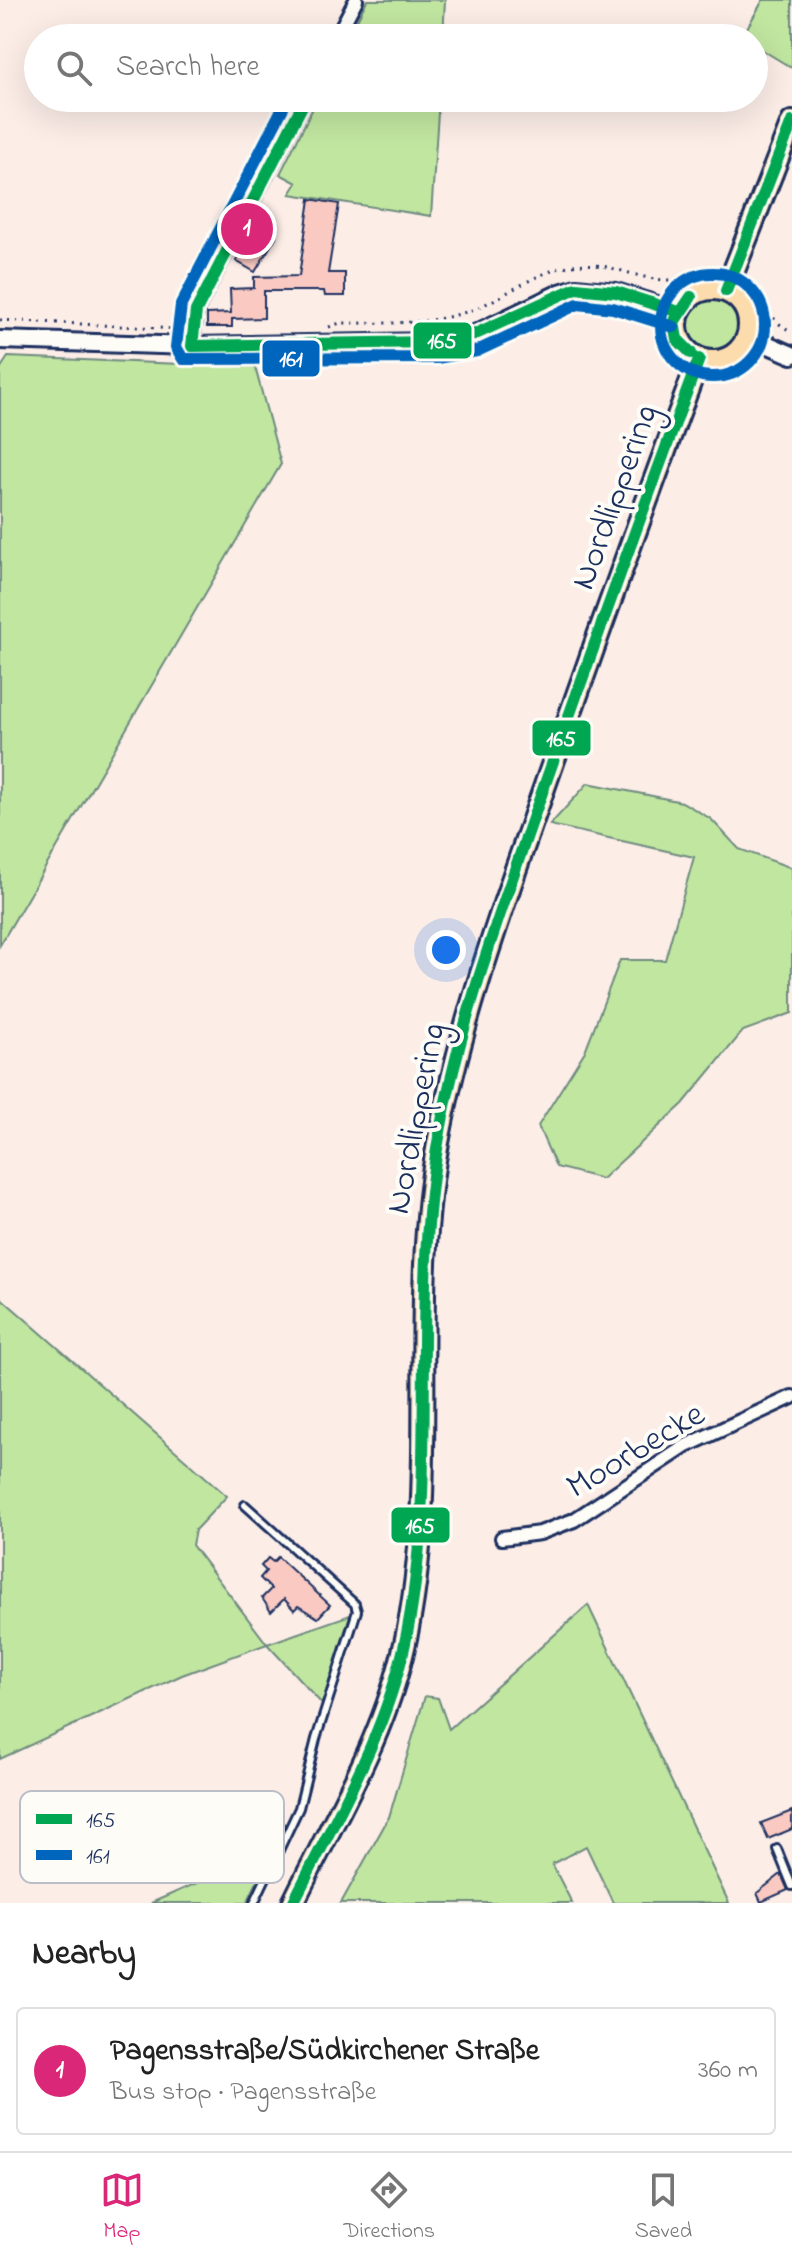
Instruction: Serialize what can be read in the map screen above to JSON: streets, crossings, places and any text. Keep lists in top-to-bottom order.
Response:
{
  "streets": {
    "main road": ["Nordlippering"],
    "street": ["Moorbecke"]
  },
  "lines": ["transit line 165", "transit line 161"],
  "legend": ["165", "161"],
  "page": {
    "search": "Search here",
    "pins": "1",
    "heading": "Nearby",
    "list": [
      {
        "mark": "1",
        "name": "Pagensstraße/Südkirchener Straße",
        "note": "Bus stop · Pagensstraße",
        "value": "360 m"
      }
    ],
    "nav": ["Map", "Directions", "Saved"]
  }
}
